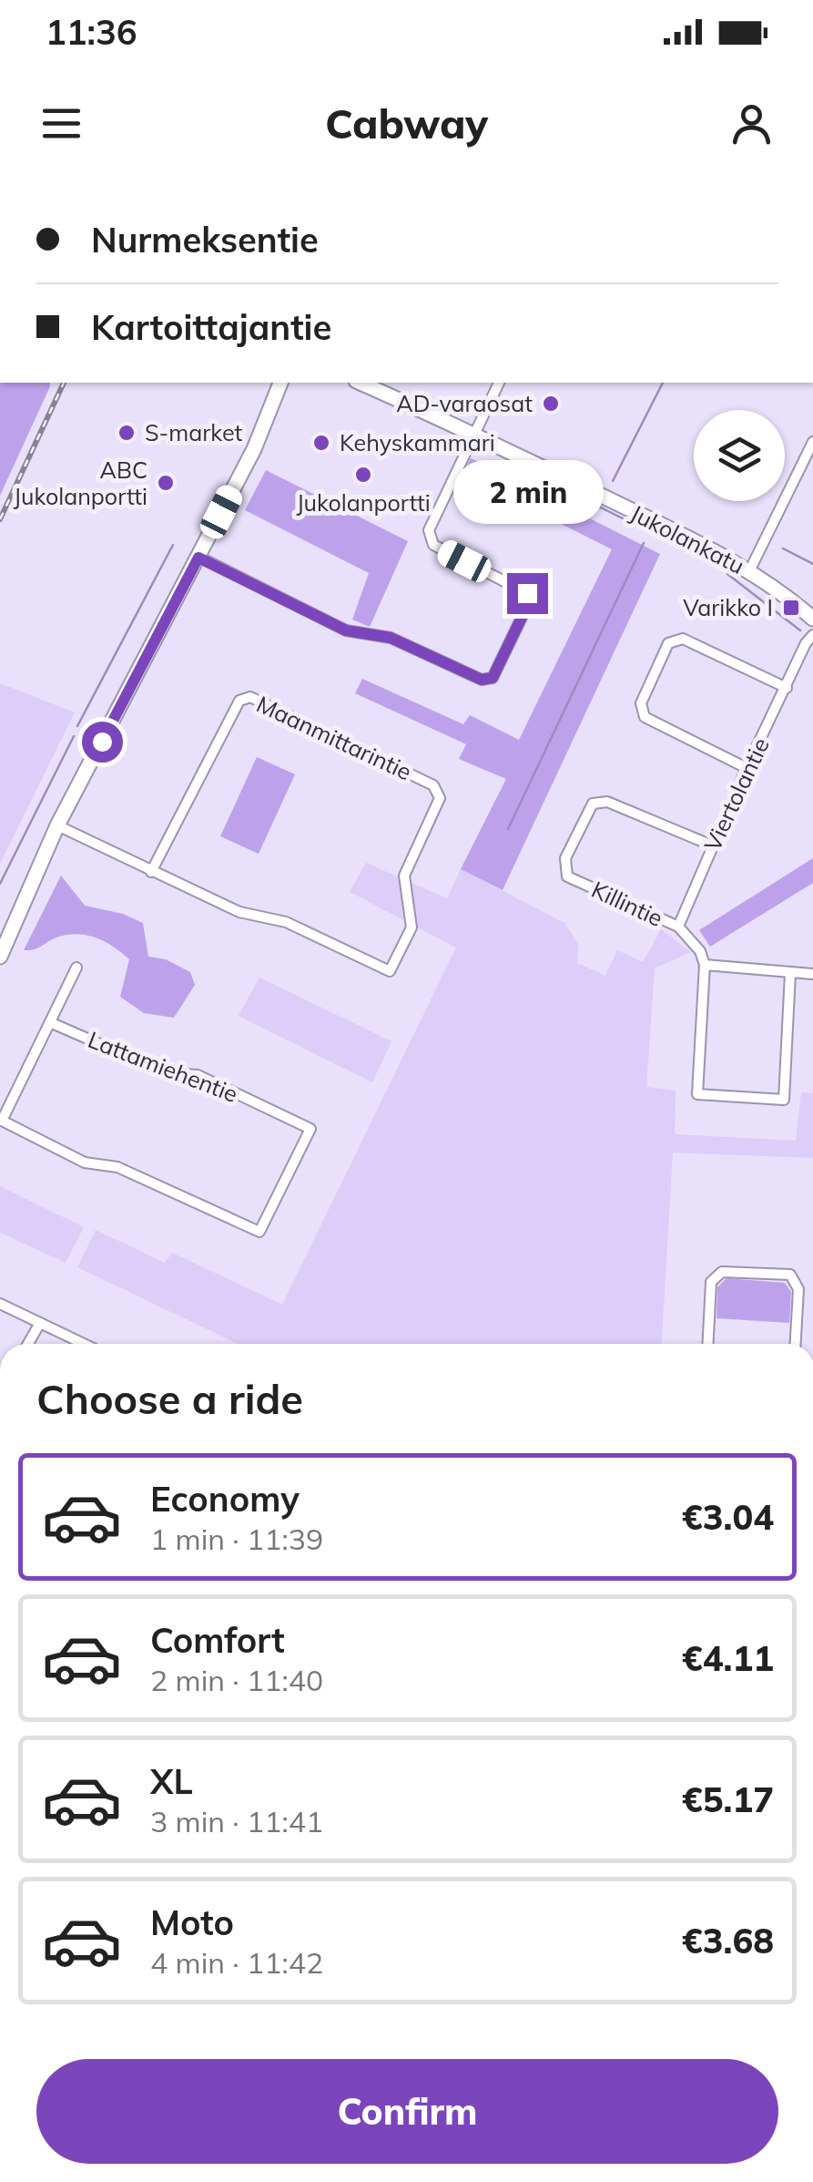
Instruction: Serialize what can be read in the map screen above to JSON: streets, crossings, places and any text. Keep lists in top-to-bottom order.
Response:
{
  "streets": {
    "street": [
      "Jukolankatu",
      "Maanmittarintie",
      "Viertolantie",
      "Killintie",
      "Lattamiehentie"
    ]
  },
  "crossings": [
    ["Viertolantie", "Killintie"]
  ],
  "places": {
    "other": [
      "AD-varaosat",
      "S-market",
      "Kehyskammari",
      "Jukolanportti",
      "ABC Jukolanportti"
    ],
    "transit": ["Varikko I"]
  },
  "page": {
    "status": "11:36",
    "header": "Cabway",
    "banner": ["Nurmeksentie", "Kartoittajantie"],
    "bubble": "2 min",
    "heading": "Choose a ride",
    "list": [
      {
        "name": "Economy",
        "note": "1 min · 11:39",
        "value": "€3.04"
      },
      {
        "name": "Comfort",
        "note": "2 min · 11:40",
        "value": "€4.11"
      },
      {
        "name": "XL",
        "note": "3 min · 11:41",
        "value": "€5.17"
      },
      {
        "name": "Moto",
        "note": "4 min · 11:42",
        "value": "€3.68"
      }
    ],
    "buttons": "Confirm"
  }
}
